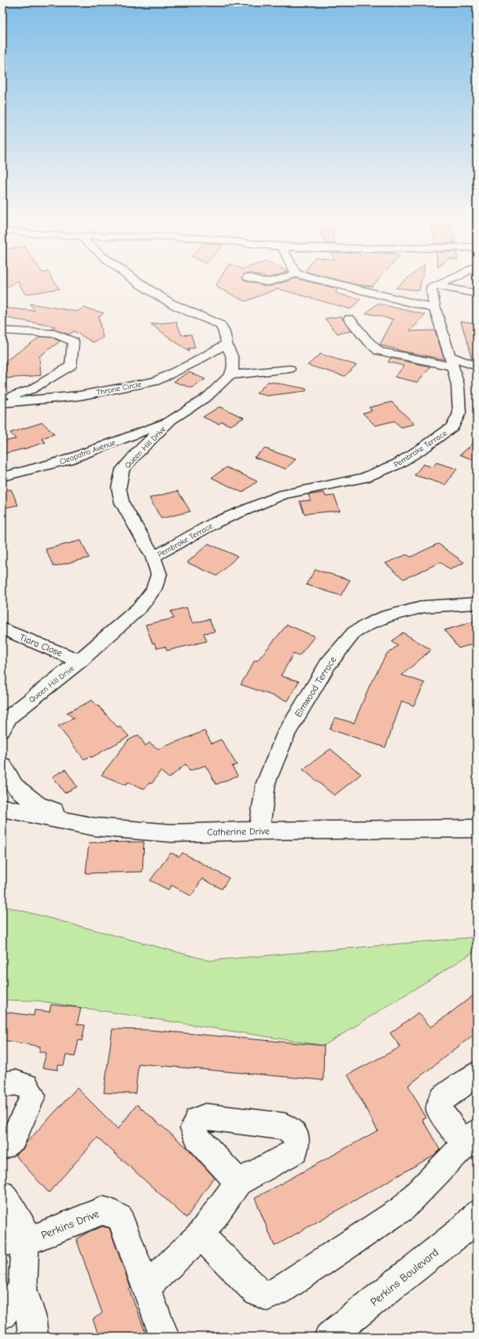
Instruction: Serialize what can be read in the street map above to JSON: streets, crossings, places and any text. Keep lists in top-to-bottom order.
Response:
{
  "streets": {
    "street": [
      "Throne Circle",
      "Queen Hill Drive",
      "Pembroke Terrace",
      "Cleopatra Avenue",
      "Tiara Close",
      "Elmwood Terrace",
      "Catherine Drive",
      "Perkins Drive",
      "Perkins Boulevard"
    ]
  },
  "crossings": [
    ["Queen Hill Drive", "Pembroke Terrace"],
    ["Queen Hill Drive", "Cleopatra Avenue"],
    ["Queen Hill Drive", "Tiara Close"],
    ["Elmwood Terrace", "Catherine Drive"]
  ]
}
